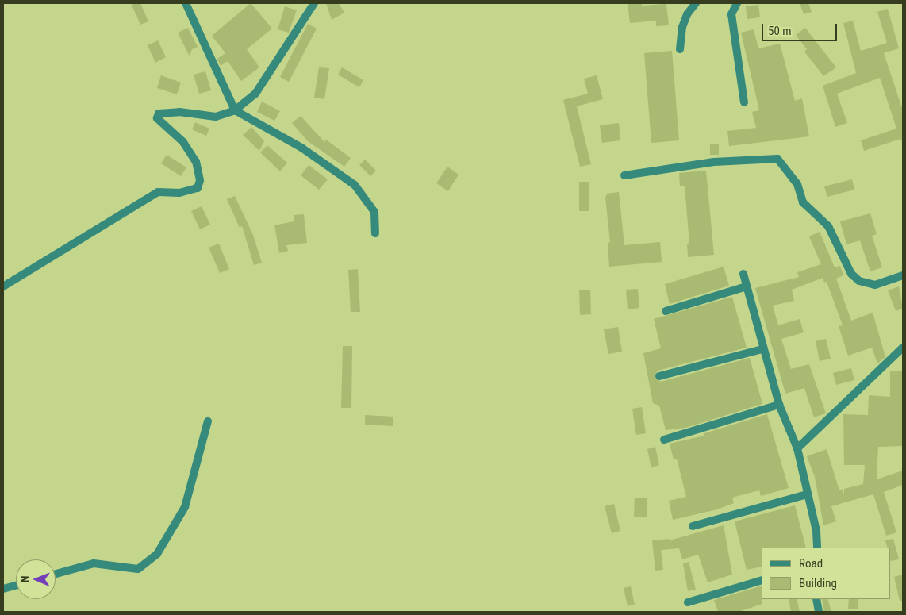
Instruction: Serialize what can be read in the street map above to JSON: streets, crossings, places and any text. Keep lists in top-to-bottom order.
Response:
{
  "legend": ["Road", "Building"],
  "scale_bar": "50 m",
  "north": "left"
}
